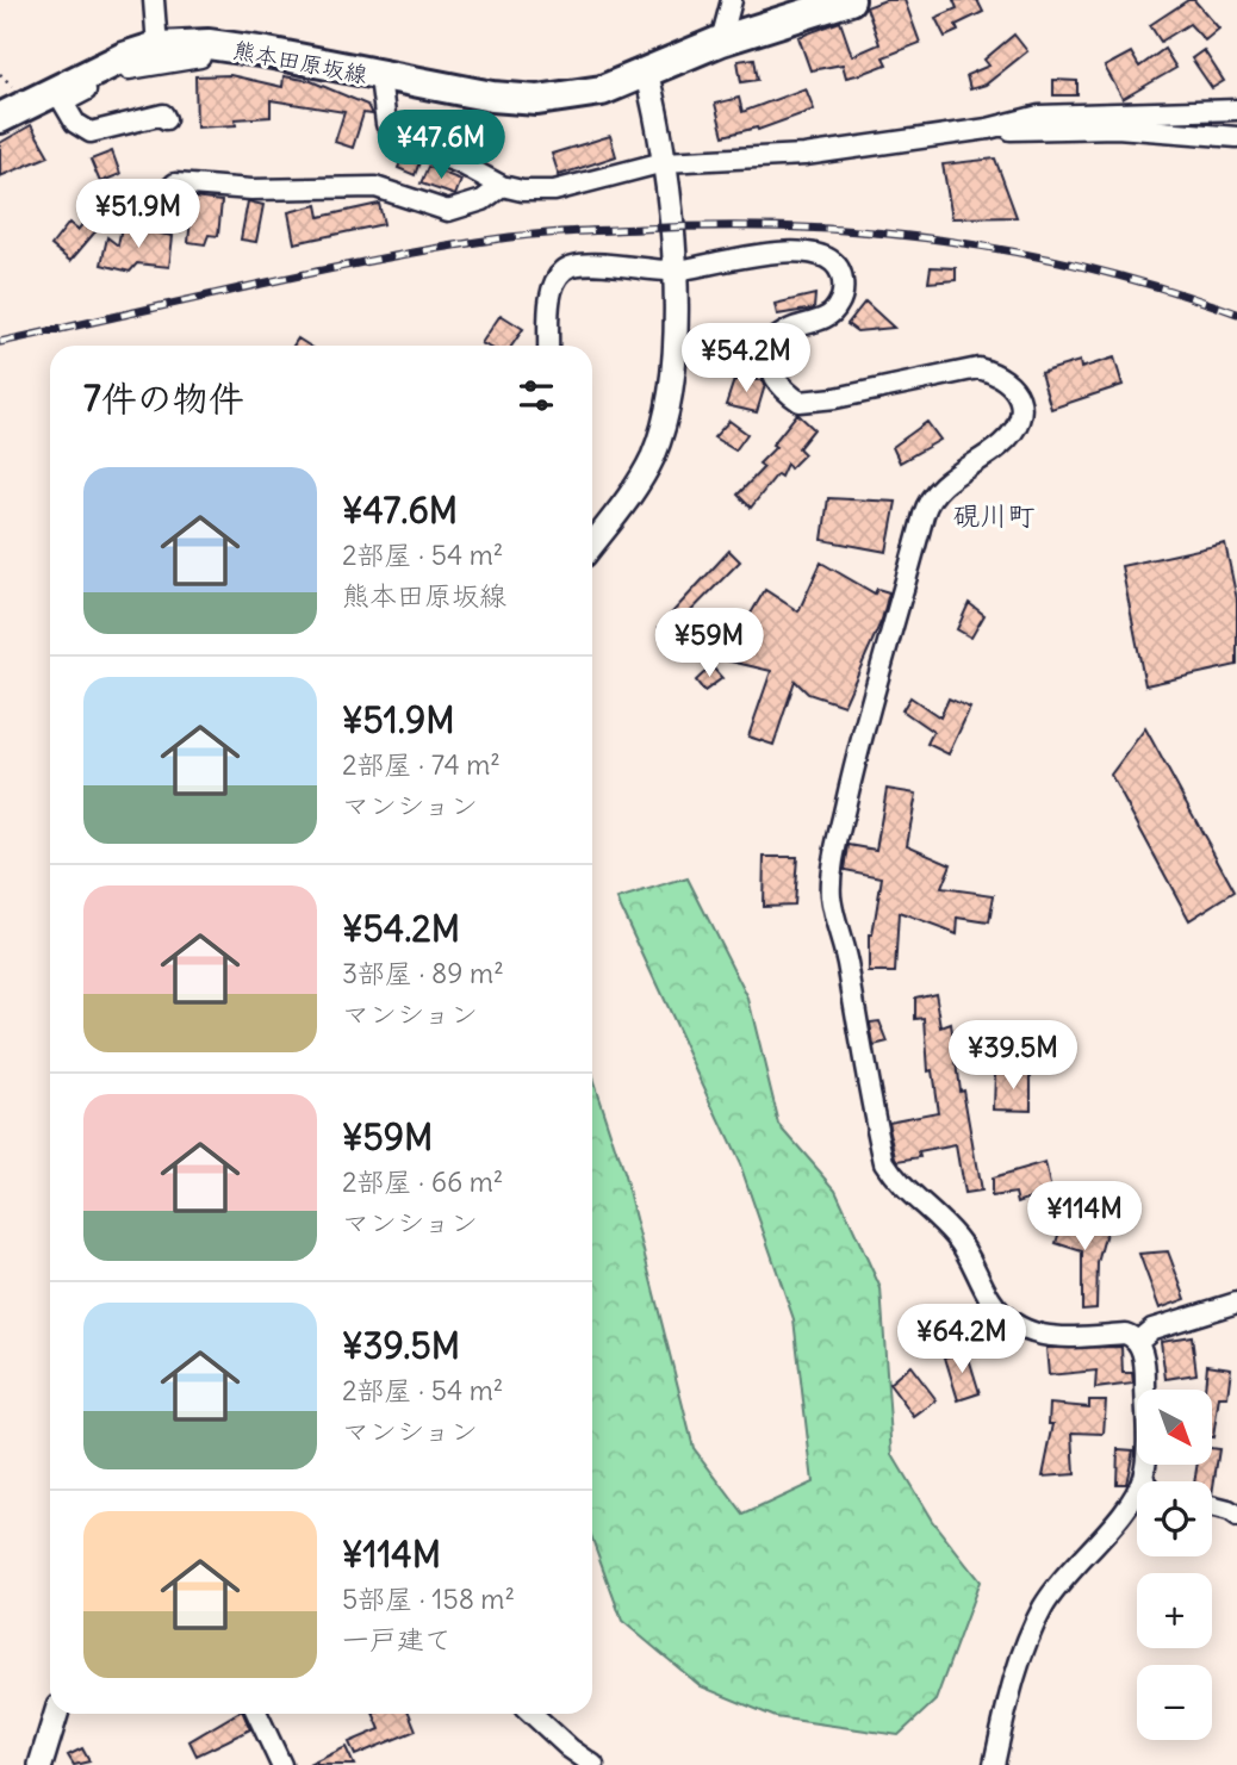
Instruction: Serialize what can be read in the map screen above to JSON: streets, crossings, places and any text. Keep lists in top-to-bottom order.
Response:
{
  "streets": {
    "main road": ["熊本田原坂線"]
  },
  "districts": ["硯川町"],
  "north": "bottom right",
  "page": {
    "price": [
      "¥47.6M",
      "¥51.9M",
      "¥54.2M",
      "¥59M",
      "¥39.5M",
      "¥114M",
      "¥64.2M"
    ],
    "heading": "7件の物件",
    "list": [
      {
        "name": "¥47.6M",
        "note": "2部屋 · 54 m² · 熊本田原坂線"
      },
      {
        "name": "¥51.9M",
        "note": "2部屋 · 74 m² · マンション"
      },
      {
        "name": "¥54.2M",
        "note": "3部屋 · 89 m² · マンション"
      },
      {
        "name": "¥59M",
        "note": "2部屋 · 66 m² · マンション"
      },
      {
        "name": "¥39.5M",
        "note": "2部屋 · 54 m² · マンション"
      },
      {
        "name": "¥114M",
        "note": "5部屋 · 158 m² · 一戸建て"
      }
    ],
    "map_buttons": ["+", "−"]
  }
}
